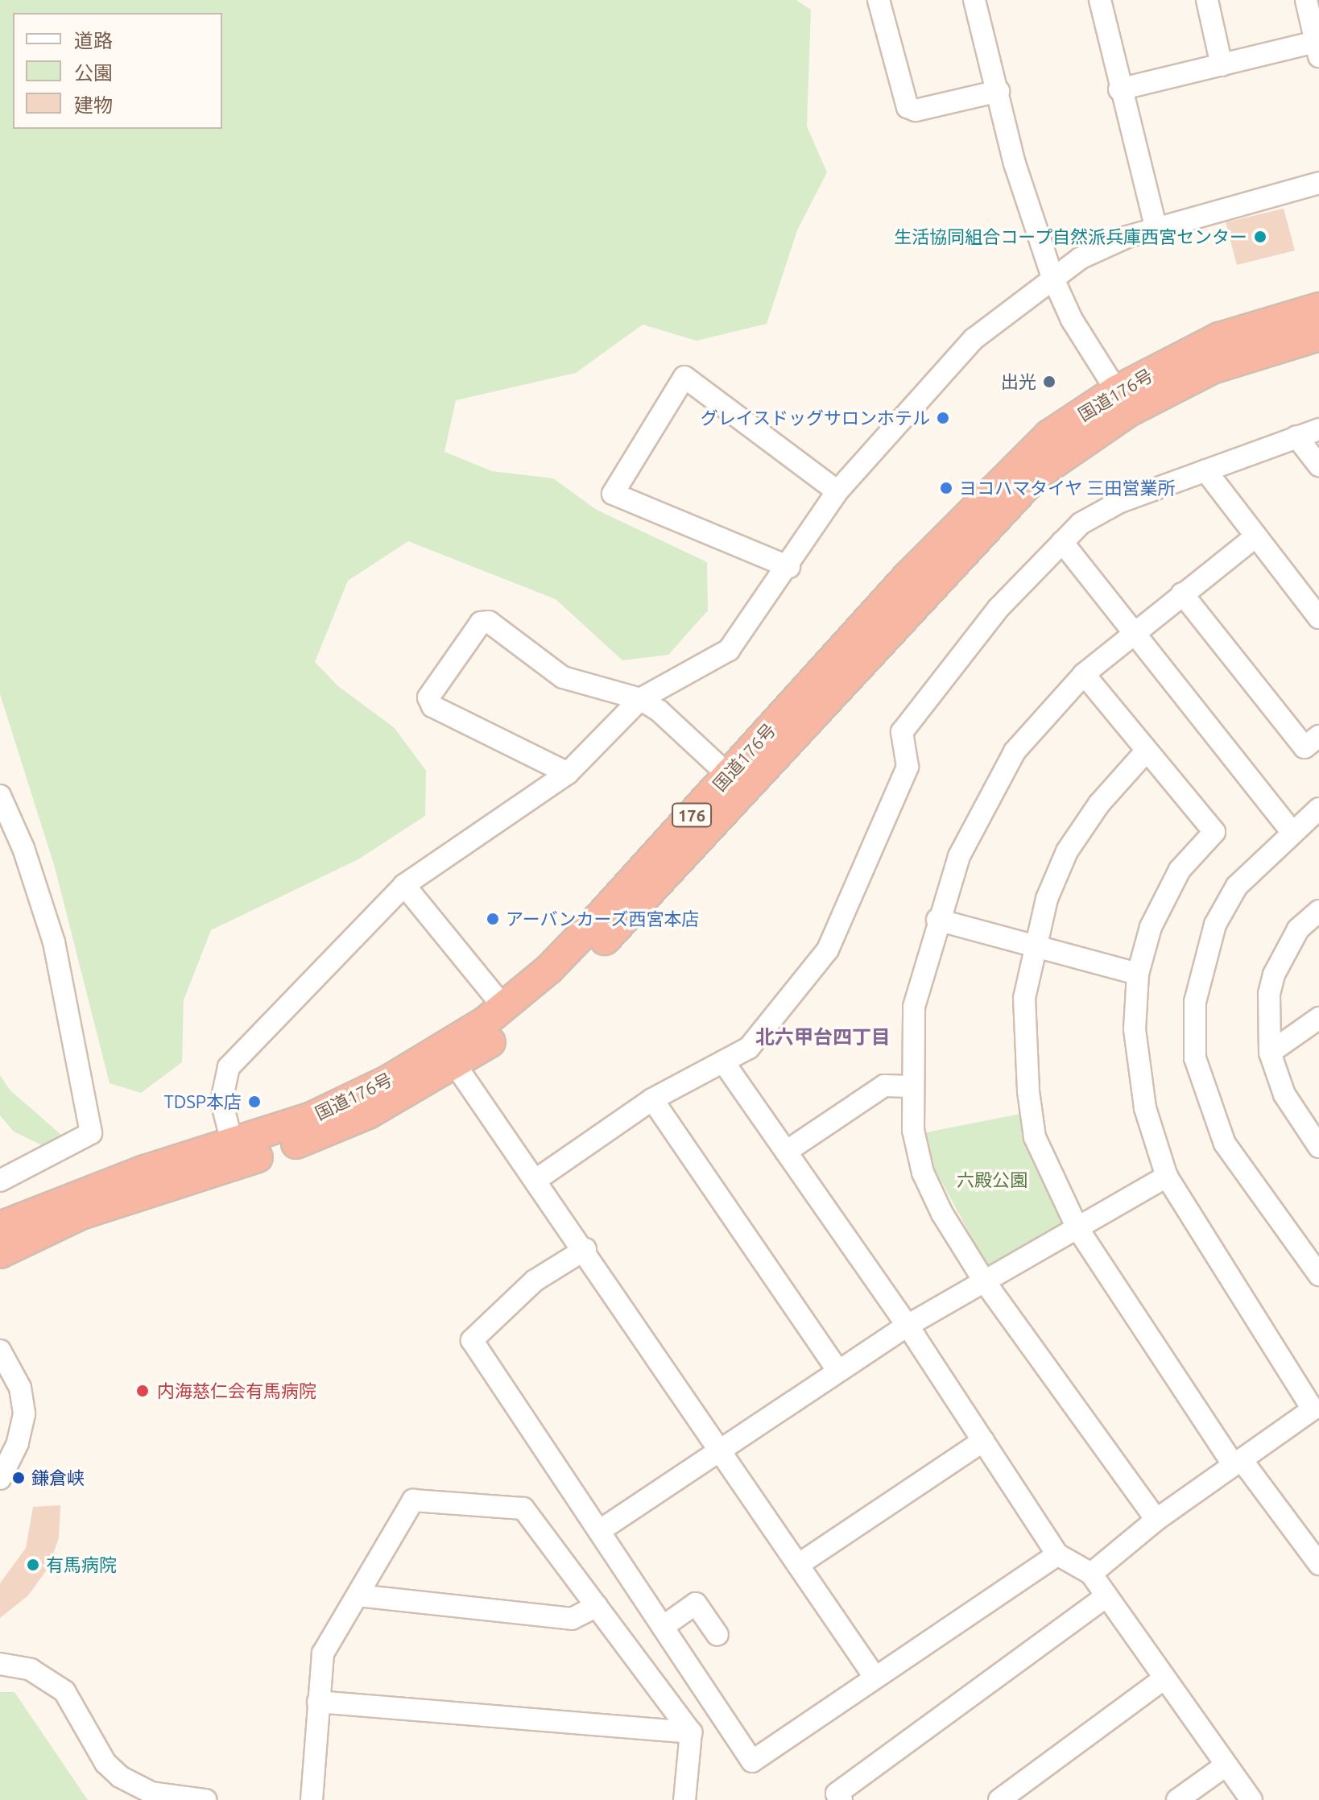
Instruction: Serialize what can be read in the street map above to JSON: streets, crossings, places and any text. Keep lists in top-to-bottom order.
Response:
{
  "streets": {
    "highway": ["国道176号", "176"]
  },
  "districts": ["北六甲台四丁目"],
  "parks": ["六殿公園"],
  "places": [
    "生活協同組合コープ自然派兵庫西宮センター",
    "出光",
    "グレイスドッグサロンホテル",
    "ヨコハマタイヤ 三田営業所",
    "アーバンカーズ西宮本店",
    "TDSP本店",
    "内海慈仁会有馬病院",
    "鎌倉峡",
    "有馬病院"
  ],
  "legend": ["道路", "公園", "建物"]
}
